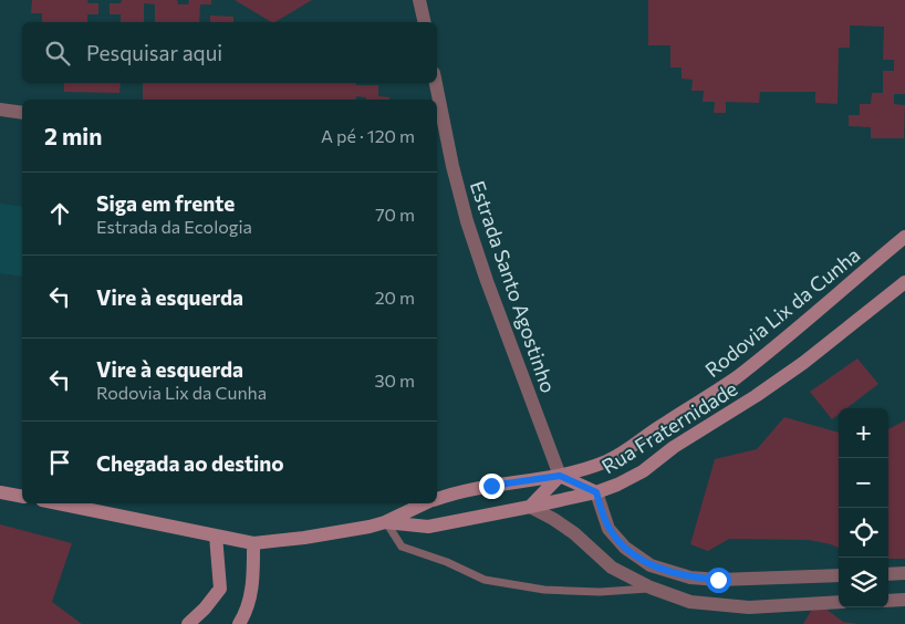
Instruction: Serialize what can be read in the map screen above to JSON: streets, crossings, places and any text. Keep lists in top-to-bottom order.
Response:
{
  "streets": {
    "main road": ["Rodovia Lix da Cunha", "Rua Fraternidade"],
    "street": ["Estrada Santo Agostinho"]
  },
  "crossings": [
    ["Estrada Santo Agostinho", "Rodovia Lix da Cunha"],
    ["Rodovia Lix da Cunha", "Rua Fraternidade"]
  ],
  "page": {
    "search": "Pesquisar aqui",
    "heading": ["2 min", "A pé · 120 m"],
    "list": [
      ["Siga em frente", "Estrada da Ecologia", "70 m"],
      ["Vire à esquerda", "20 m"],
      ["Vire à esquerda", "Rodovia Lix da Cunha", "30 m"],
      "Chegada ao destino"
    ],
    "map_buttons": ["+", "−"]
  }
}
